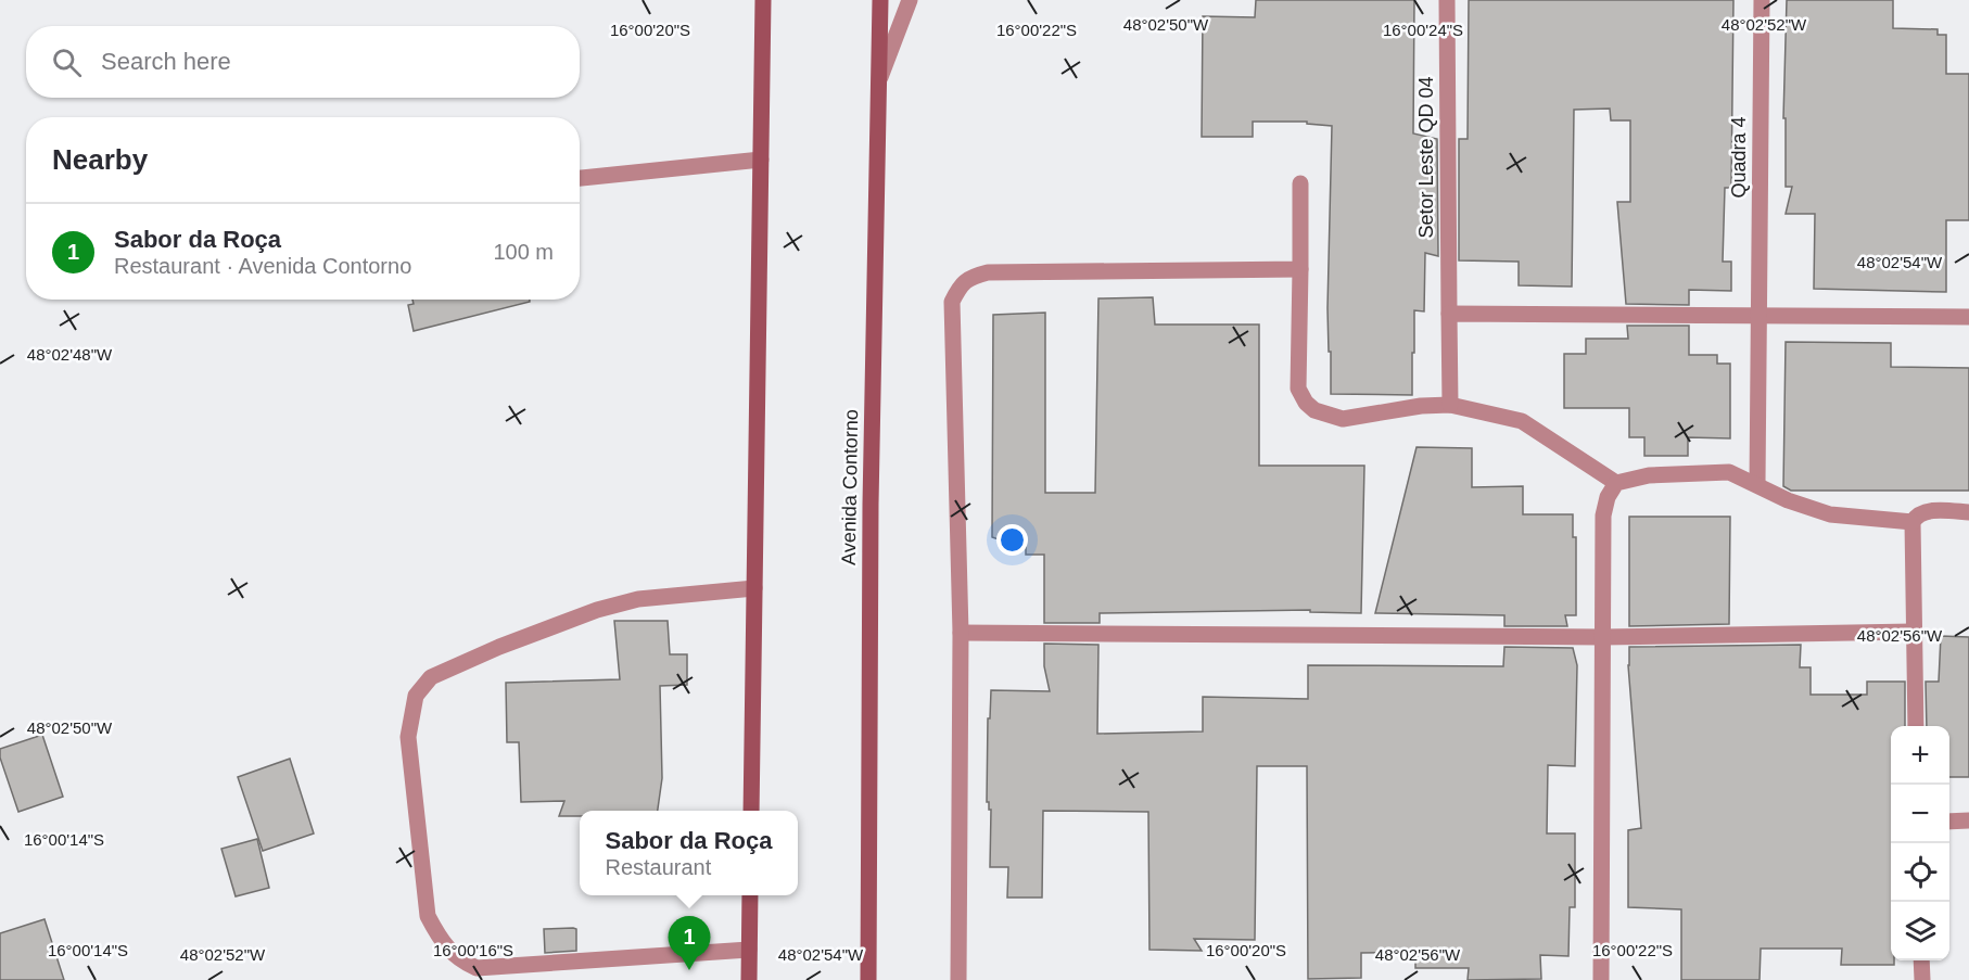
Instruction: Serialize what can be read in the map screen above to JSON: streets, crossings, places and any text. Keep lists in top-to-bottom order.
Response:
{
  "streets": {
    "main road": ["Avenida Contorno"],
    "street": ["Setor Leste QD 04", "Quadra 4"]
  },
  "page": {
    "search": "Search here",
    "heading": "Nearby",
    "list": [
      {
        "mark": "1",
        "name": "Sabor da Roça",
        "note": "Restaurant · Avenida Contorno",
        "value": "100 m"
      }
    ],
    "map_buttons": ["+", "−"],
    "popup": ["Sabor da Roça", "Restaurant"],
    "pins": "1"
  },
  "coordinates": [
    "48°02'50\"W",
    "48°02'52\"W",
    "16°00'20\"S",
    "16°00'22\"S",
    "16°00'24\"S",
    "48°02'54\"W",
    "48°02'48\"W",
    "48°02'56\"W",
    "16°00'14\"S",
    "16°00'16\"S"
  ]
}
